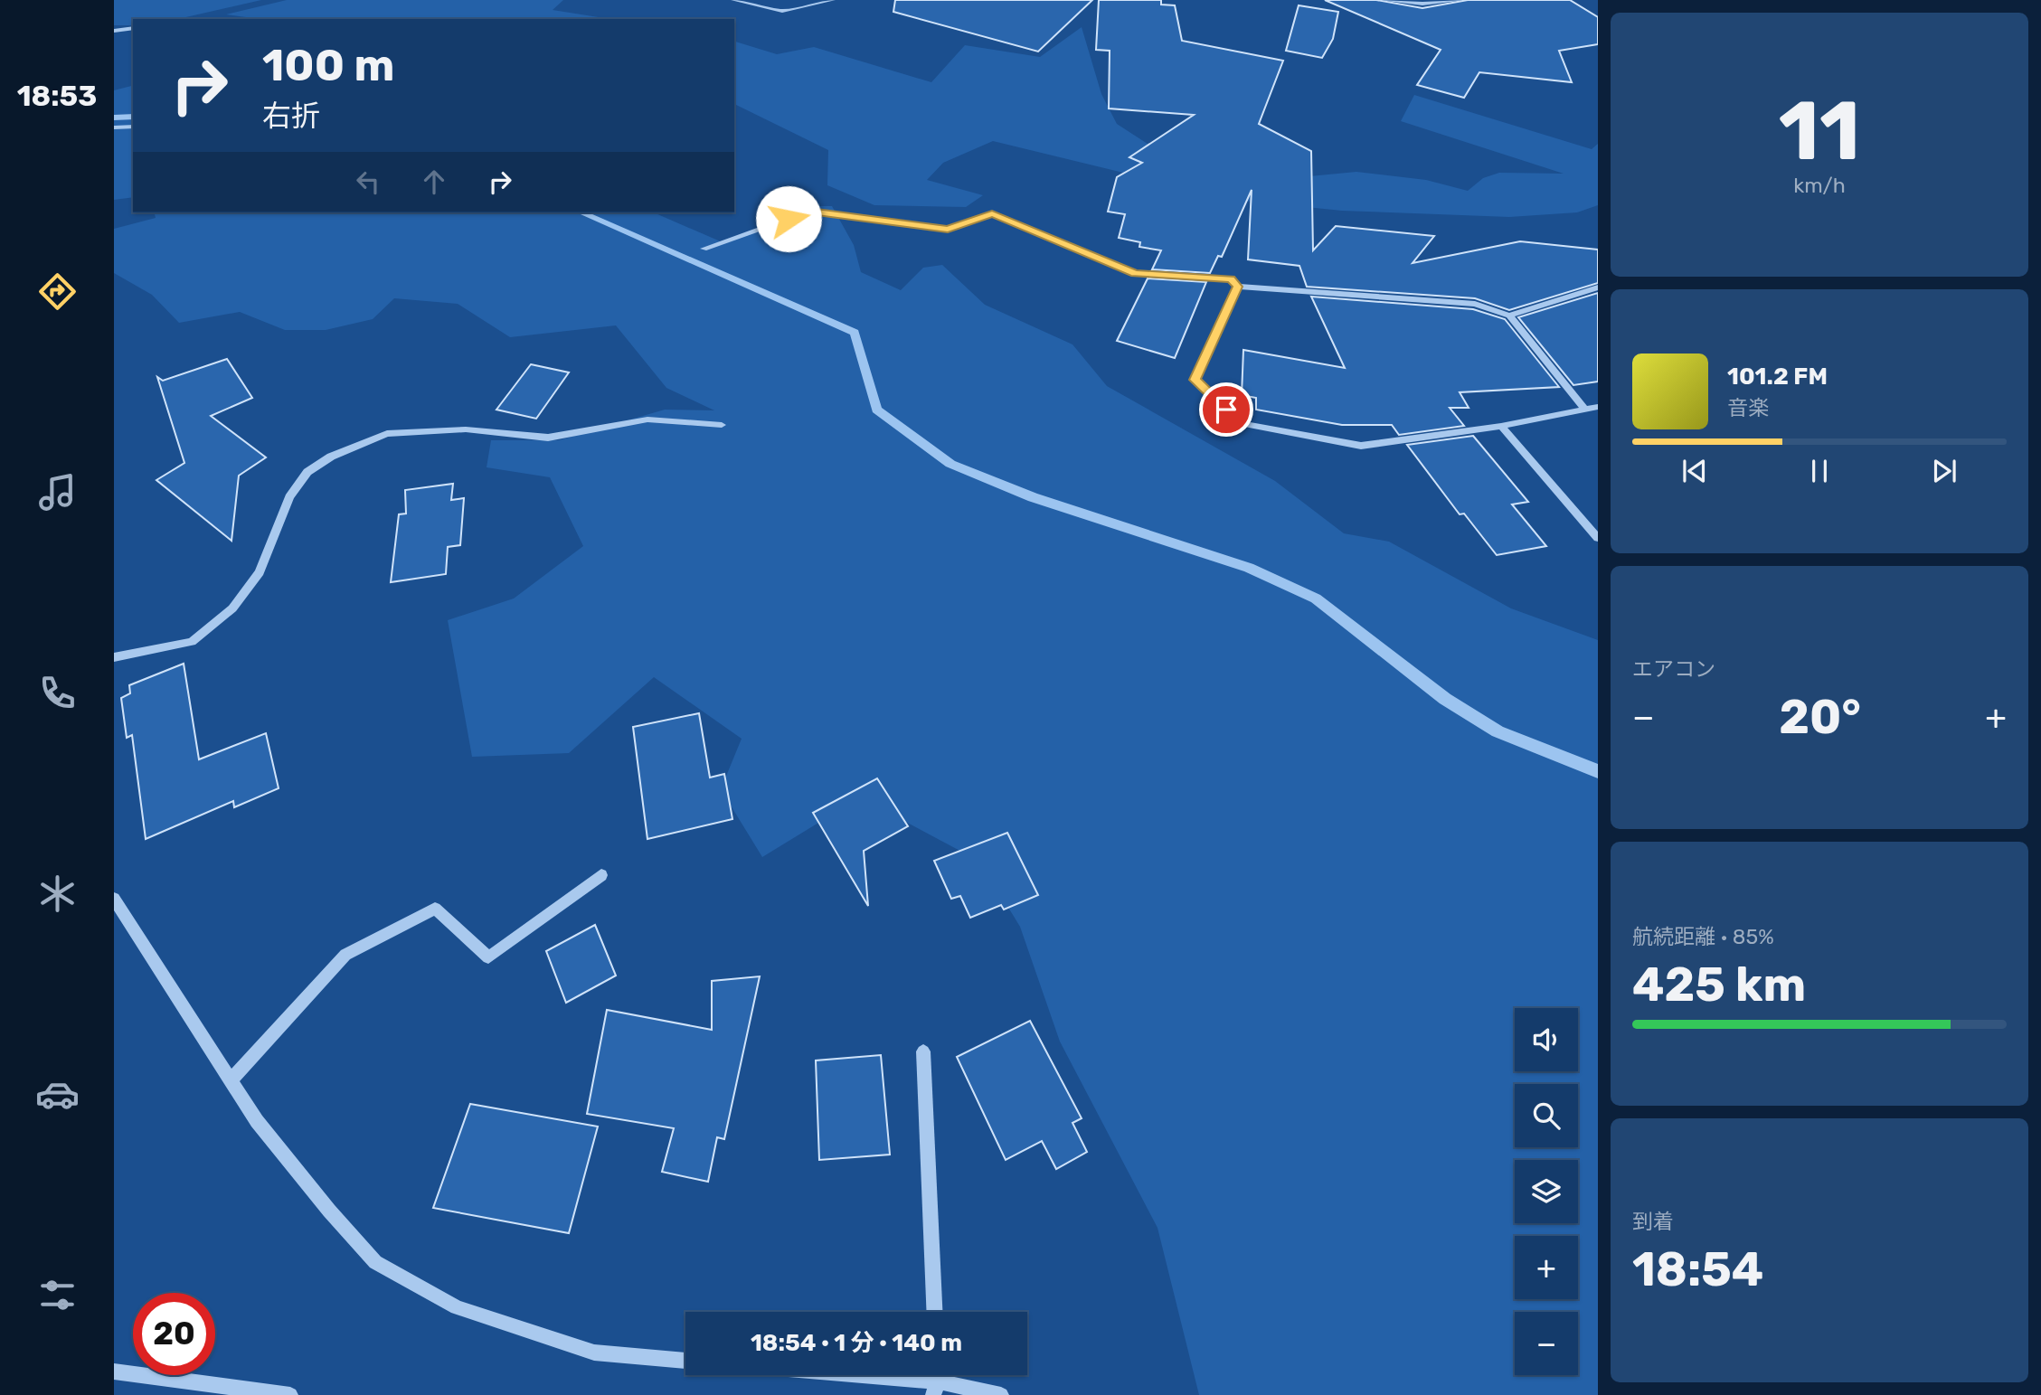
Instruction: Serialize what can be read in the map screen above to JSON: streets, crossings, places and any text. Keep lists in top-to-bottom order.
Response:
{
  "page": {
    "tabs": "18:53",
    "tile": [
      ["11", "km/h"],
      "エアコン",
      ["航続距離 · 85%", "425 km"],
      ["到着", "18:54"]
    ],
    "turn": ["100 m", "右折"],
    "song": ["101.2 FM", "音楽"],
    "heat": ["−", "20°", "+"],
    "map_buttons": ["+", "−"],
    "limit": "20",
    "trip": "18:54 · 1 分 · 140 m"
  }
}
